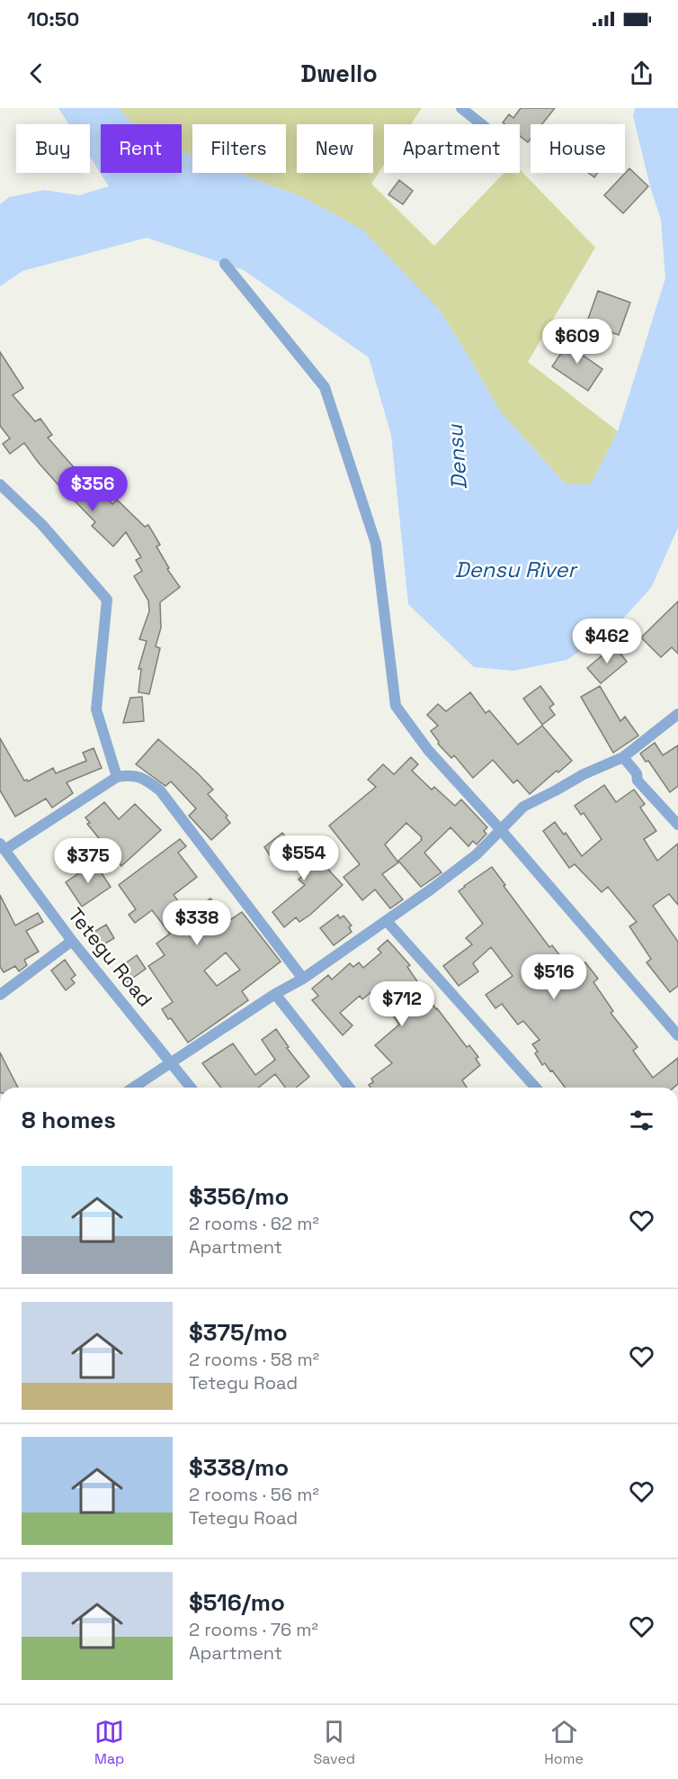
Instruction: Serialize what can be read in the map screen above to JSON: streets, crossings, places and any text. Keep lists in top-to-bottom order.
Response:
{
  "streets": {
    "street": ["Tetegu Road"]
  },
  "water": ["Densu", "Densu River"],
  "page": {
    "status": "10:50",
    "header": "Dwello",
    "chip": [
      "Buy",
      "Rent",
      "Filters",
      "New",
      "Apartment",
      "House"
    ],
    "price": [
      "$609",
      "$356",
      "$462",
      "$554",
      "$375",
      "$338",
      "$516",
      "$712"
    ],
    "heading": "8 homes",
    "list": [
      {
        "name": "$356/mo",
        "note": "2 rooms · 62 m² · Apartment"
      },
      {
        "name": "$375/mo",
        "note": "2 rooms · 58 m² · Tetegu Road"
      },
      {
        "name": "$338/mo",
        "note": "2 rooms · 56 m² · Tetegu Road"
      },
      {
        "name": "$516/mo",
        "note": "2 rooms · 76 m² · Apartment"
      }
    ],
    "tabs": ["Map", "Saved", "Home"]
  }
}
